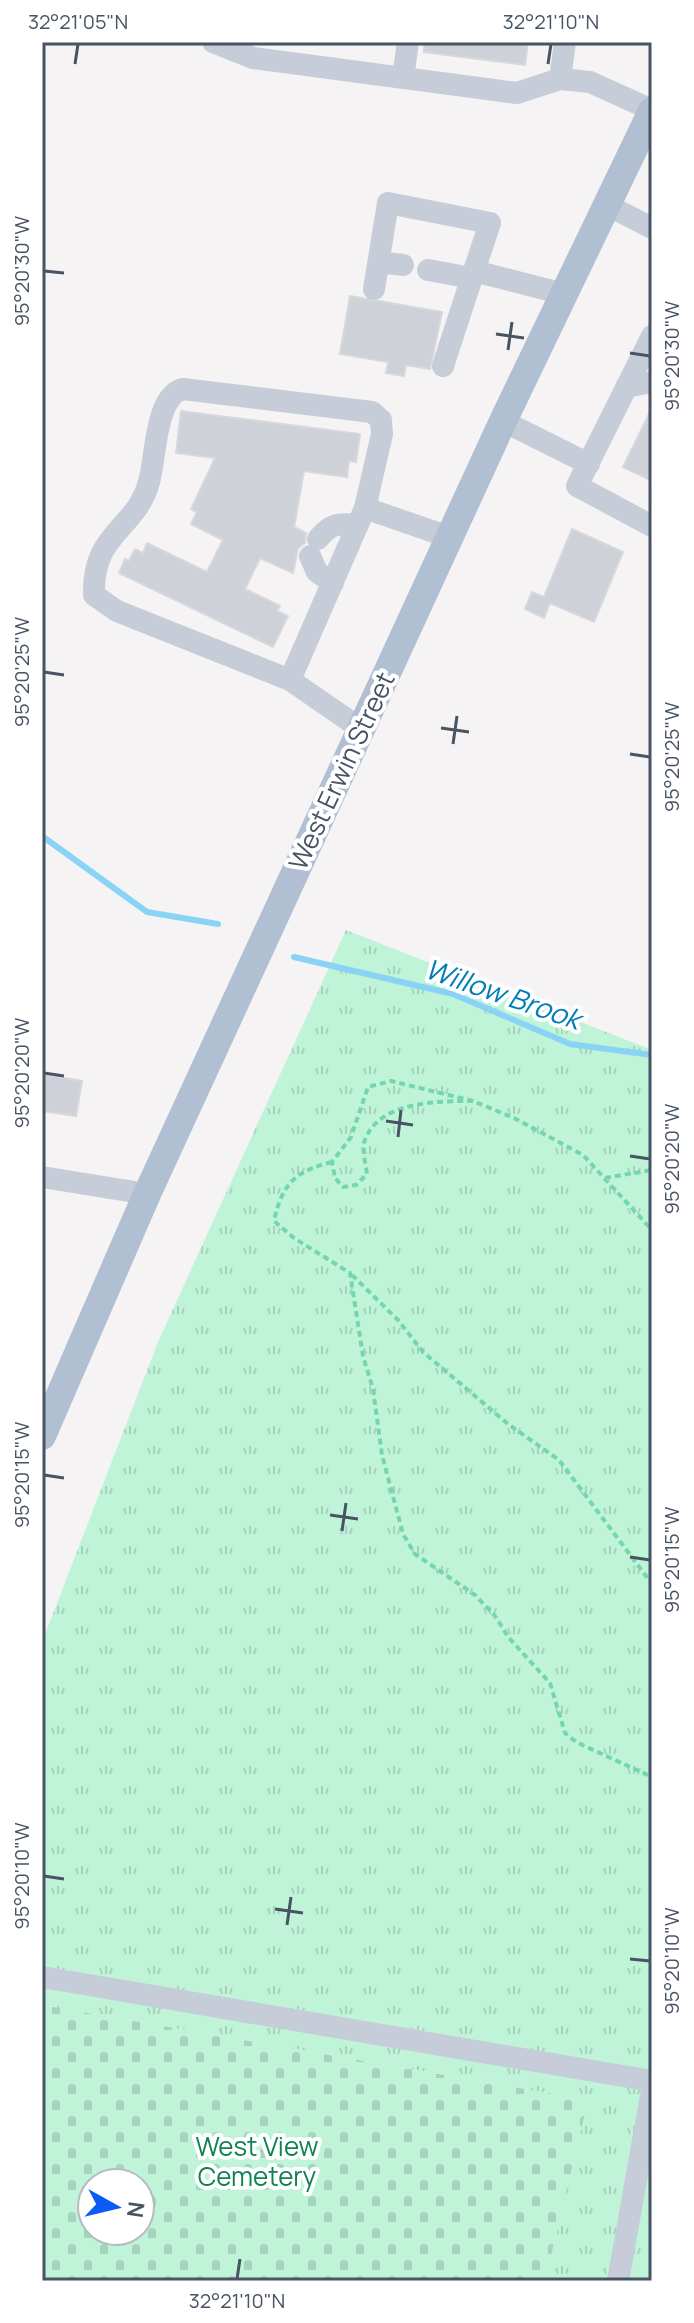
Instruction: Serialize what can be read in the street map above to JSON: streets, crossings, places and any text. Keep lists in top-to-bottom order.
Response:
{
  "streets": {
    "main road": ["West Erwin Street"]
  },
  "water": ["Willow Brook"],
  "parks": ["West View Cemetery"],
  "north": "right",
  "coordinates": [
    "32°21'05\"N",
    "32°21'10\"N",
    "95°20'30\"W",
    "95°20'25\"W",
    "95°20'20\"W",
    "95°20'15\"W",
    "95°20'10\"W"
  ]
}
